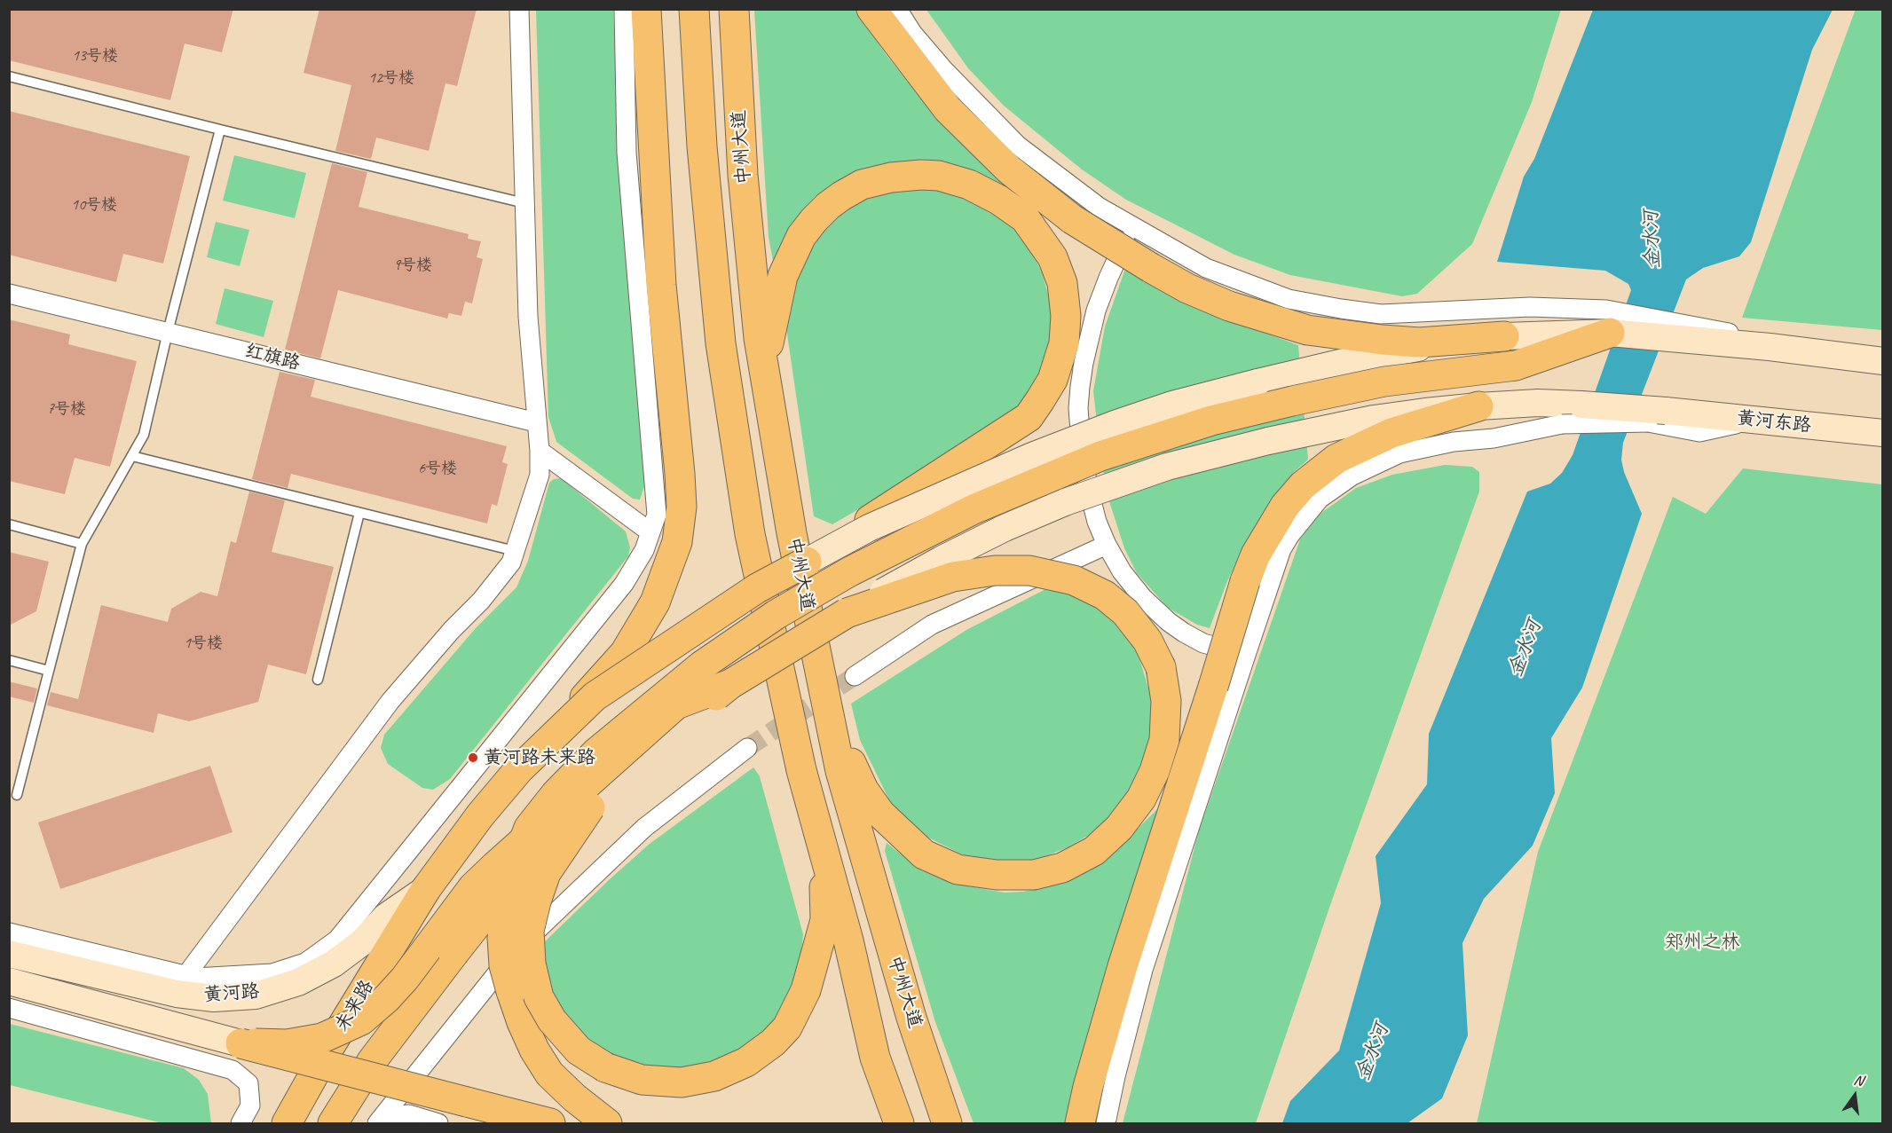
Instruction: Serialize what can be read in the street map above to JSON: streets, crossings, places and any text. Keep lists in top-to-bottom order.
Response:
{
  "streets": {
    "main road": [
      "中州大道",
      "黄河东路",
      "黄河路",
      "未来路"
    ],
    "street": ["红旗路"]
  },
  "crossings": [
    ["黄河路", "未来路"]
  ],
  "water": ["金水河"],
  "parks": ["郑州之林"],
  "places": ["黄河路未来路"],
  "house_numbers": [
    "13号楼",
    "12号楼",
    "10号楼",
    "9号楼",
    "7号楼",
    "6号楼",
    "1号楼"
  ],
  "north": "top"
}
